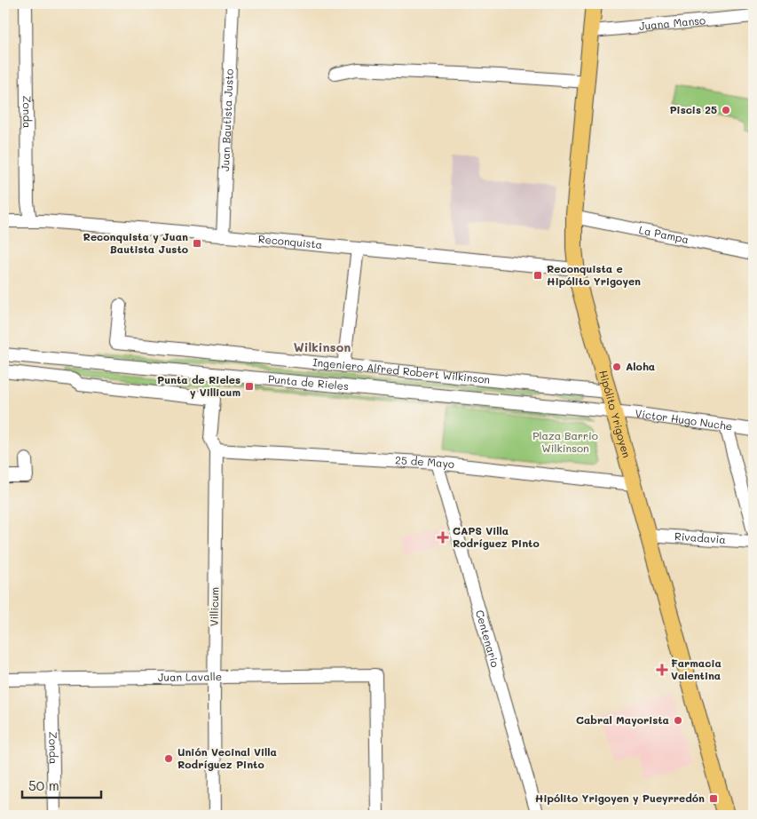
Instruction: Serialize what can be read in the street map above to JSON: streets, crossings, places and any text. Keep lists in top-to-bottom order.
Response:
{
  "streets": {
    "main road": ["Hipólito Yrigoyen"],
    "street": [
      "Juana Manso",
      "Zonda",
      "Juan Bautista Justo",
      "La Pampa",
      "Reconquista",
      "Ingeniero Alfred Robert Wilkinson",
      "Punta de Rieles",
      "Víctor Hugo Nuche",
      "25 de Mayo",
      "Rivadavia",
      "Villicum",
      "Centenario",
      "Juan Lavalle"
    ]
  },
  "crossings": [
    ["Juana Manso", "Hipólito Yrigoyen"],
    ["Zonda", "Reconquista"],
    ["Zonda", "Juan Lavalle"],
    ["Juan Bautista Justo", "Reconquista"],
    ["La Pampa", "Hipólito Yrigoyen"],
    ["Reconquista", "Hipólito Yrigoyen"],
    ["Ingeniero Alfred Robert Wilkinson", "Hipólito Yrigoyen"],
    ["Punta de Rieles", "Hipólito Yrigoyen"],
    ["Punta de Rieles", "Víctor Hugo Nuche"],
    ["Hipólito Yrigoyen", "Víctor Hugo Nuche"],
    ["Hipólito Yrigoyen", "25 de Mayo"],
    ["Hipólito Yrigoyen", "Rivadavia"],
    ["25 de Mayo", "Villicum"],
    ["25 de Mayo", "Centenario"],
    ["Villicum", "Juan Lavalle"]
  ],
  "districts": ["Wilkinson"],
  "parks": ["Plaza Barrio Wilkinson"],
  "places": {
    "other": [
      "Piscis 25",
      "Aloha",
      "Cabral Mayorista",
      "Unión Vecinal Villa Rodríguez Pinto"
    ],
    "transit": [
      "Reconquista y Juan Bautista Justo",
      "Reconquista e Hipólito Yrigoyen",
      "Punta de Rieles y Villicum",
      "Hipólito Yrigoyen y Pueyrredón"
    ],
    "health": ["CAPS Villa Rodríguez Pinto", "Farmacia Valentina"]
  },
  "scale_bar": "50 m"
}
